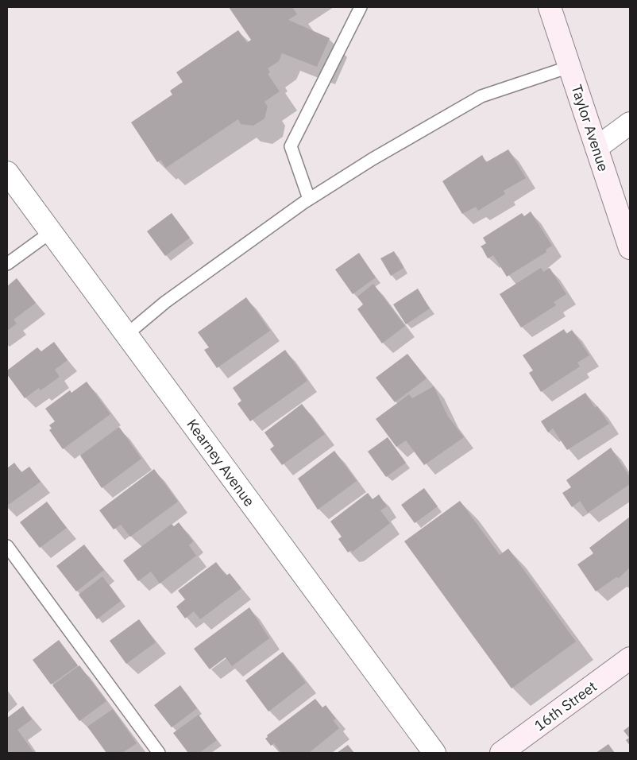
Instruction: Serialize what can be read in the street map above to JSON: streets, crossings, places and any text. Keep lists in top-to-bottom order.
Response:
{
  "streets": {
    "street": ["Taylor Avenue", "Kearney Avenue", "16th Street"]
  }
}
